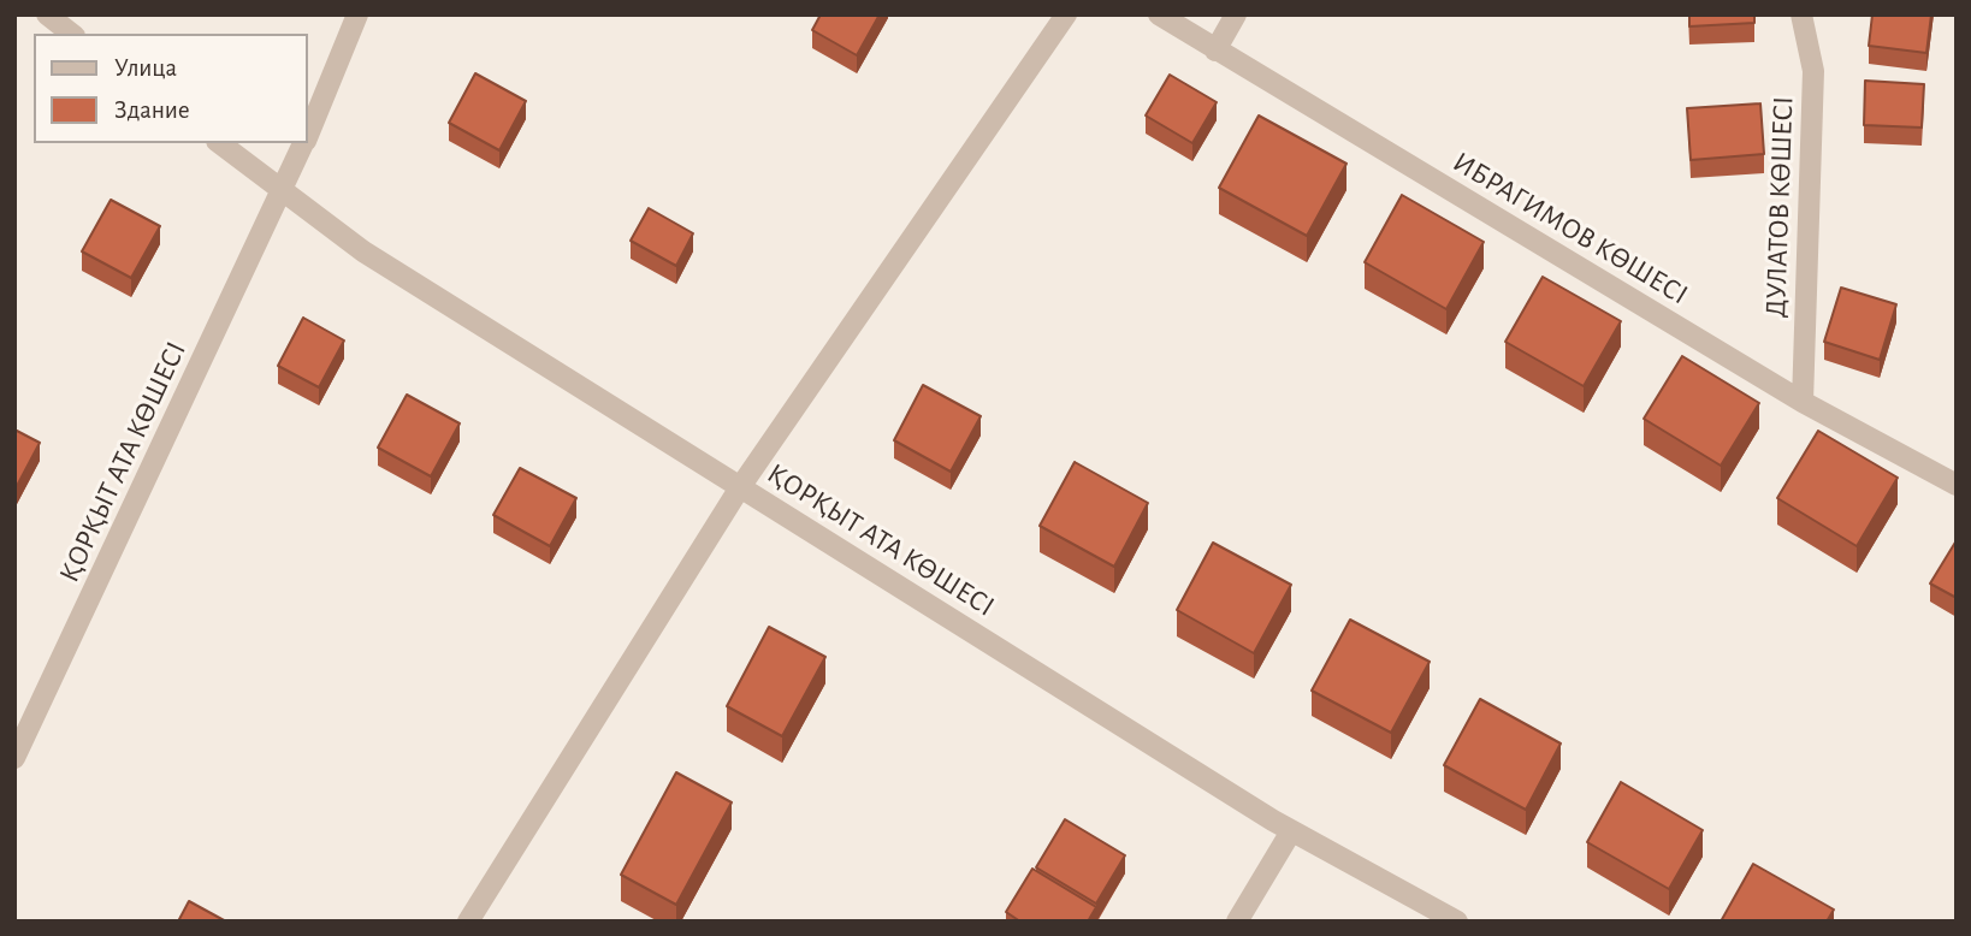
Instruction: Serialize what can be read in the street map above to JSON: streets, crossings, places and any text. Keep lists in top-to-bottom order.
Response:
{
  "streets": {
    "street": ["ДУЛАТОВ КӨШЕСІ", "ИБРАГИМОВ КӨШЕСІ", "ҚОРҚЫТ АТА КӨШЕСІ"]
  },
  "crossings": [
    ["ДУЛАТОВ КӨШЕСІ", "ИБРАГИМОВ КӨШЕСІ"]
  ],
  "legend": ["Улица", "Здание"]
}
